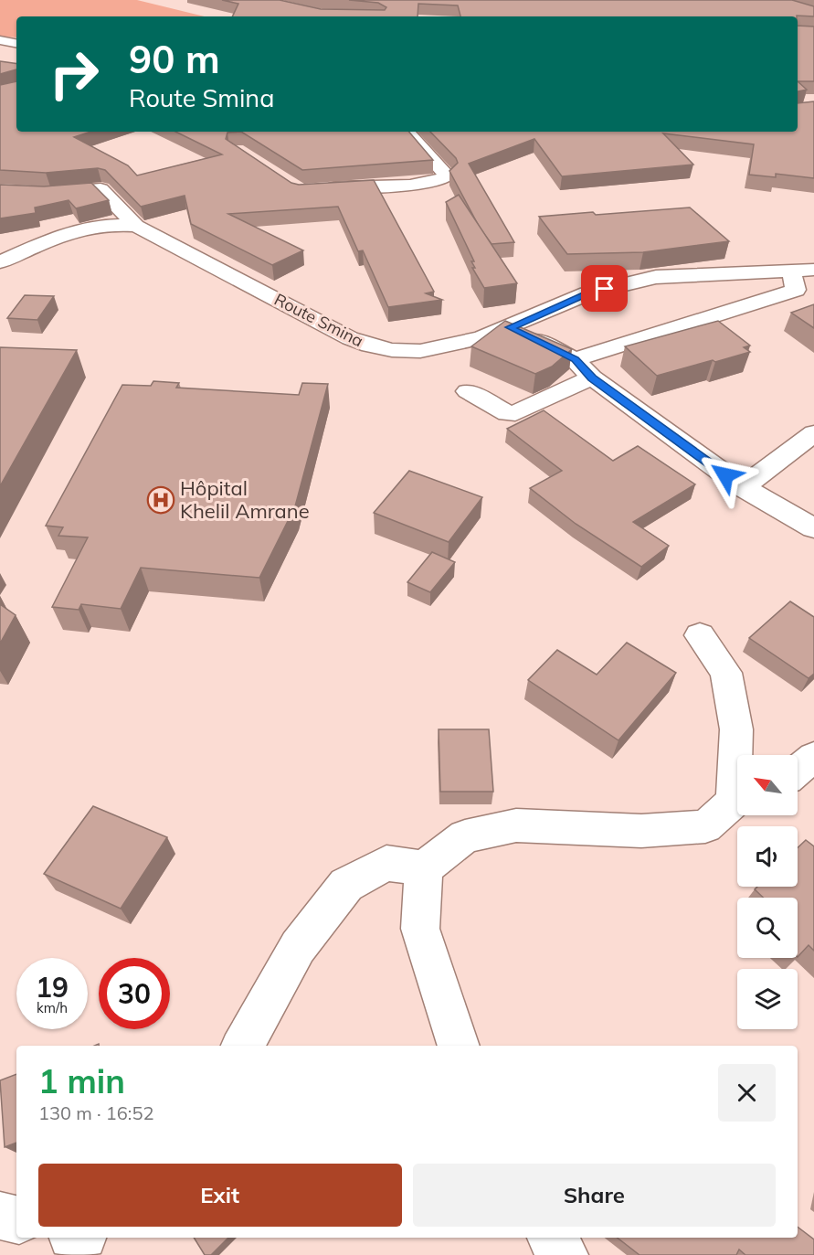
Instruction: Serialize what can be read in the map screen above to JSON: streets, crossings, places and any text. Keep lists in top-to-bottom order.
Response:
{
  "streets": {
    "street": ["Route Smina"]
  },
  "places": {
    "hospital": ["Hôpital Khelil Amrane"]
  },
  "north": "top left",
  "page": {
    "turn": ["90 m", "Route Smina"],
    "speed": "19 km/h",
    "limit": "30",
    "heading": ["1 min", "130 m · 16:52"],
    "buttons": ["Exit", "Share"]
  }
}
